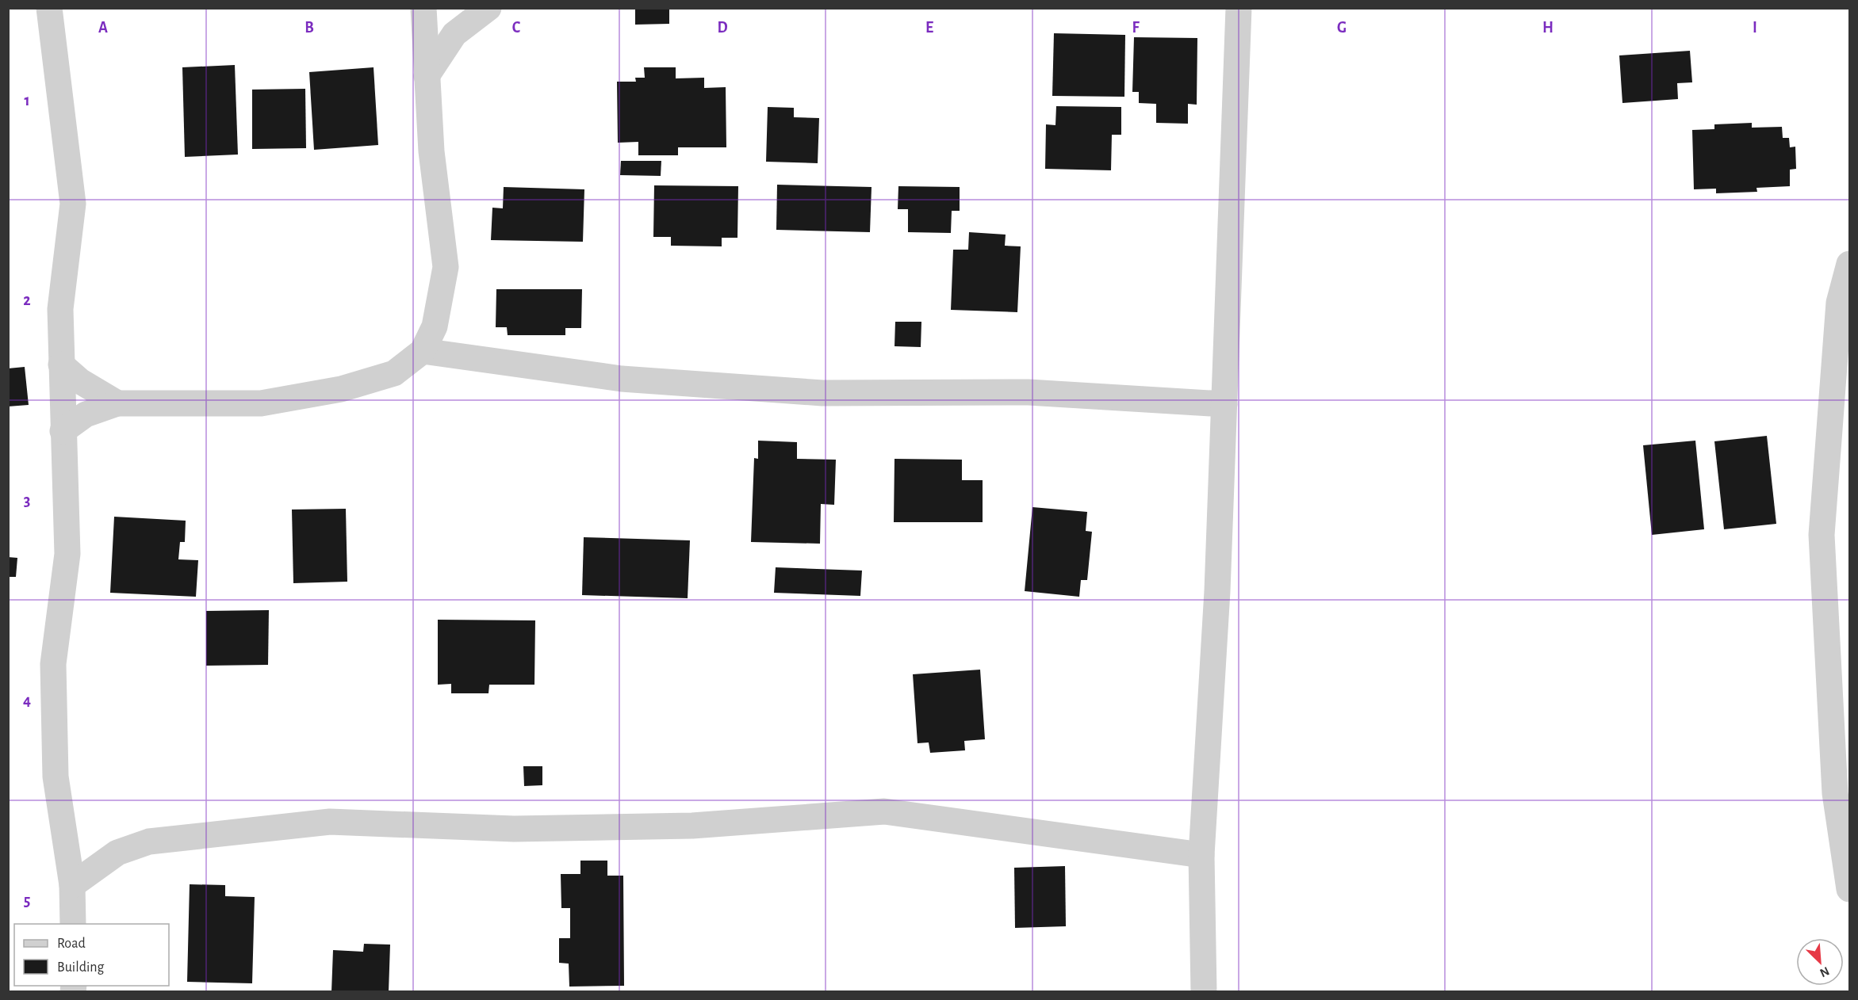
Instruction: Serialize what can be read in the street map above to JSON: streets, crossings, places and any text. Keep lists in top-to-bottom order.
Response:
{
  "legend": ["Road", "Building"],
  "north": "bottom right",
  "grid": {
    "columns": [
      "A",
      "B",
      "C",
      "D",
      "E",
      "F",
      "G",
      "H",
      "I"
    ],
    "rows": [
      "1",
      "2",
      "3",
      "4",
      "5"
    ]
  }
}
